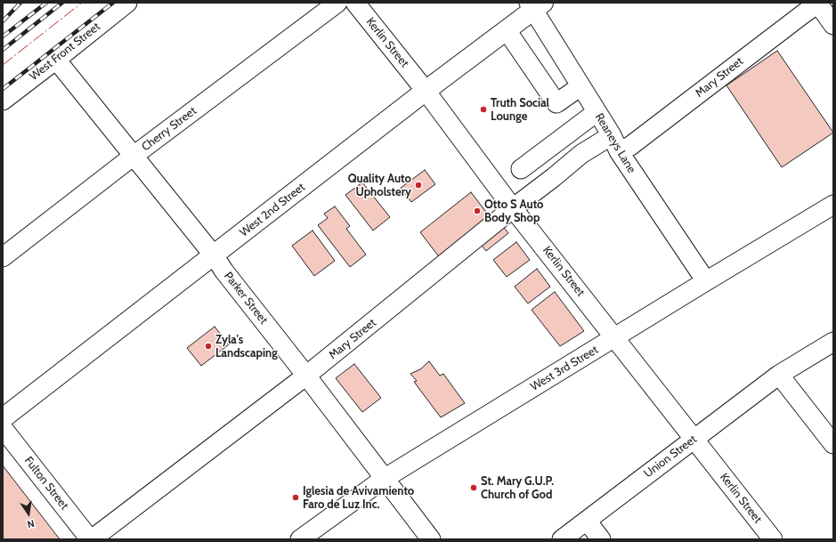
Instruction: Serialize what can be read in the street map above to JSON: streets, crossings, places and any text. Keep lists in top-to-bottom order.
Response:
{
  "streets": {
    "main road": ["West 2nd Street"],
    "street": [
      "Kerlin Street",
      "West Front Street",
      "Mary Street",
      "Cherry Street",
      "Reaneys Lane",
      "Parker Street",
      "West 3rd Street",
      "Union Street",
      "Fulton Street"
    ]
  },
  "crossings": [
    ["Kerlin Street", "Mary Street"],
    ["Kerlin Street", "West 2nd Street"],
    ["Kerlin Street", "West 3rd Street"],
    ["Kerlin Street", "Union Street"],
    ["West Front Street", "Parker Street"],
    ["Mary Street", "Reaneys Lane"],
    ["Mary Street", "Parker Street"],
    ["Mary Street", "Fulton Street"],
    ["Cherry Street", "Parker Street"],
    ["Reaneys Lane", "West 2nd Street"],
    ["Reaneys Lane", "West 3rd Street"],
    ["West 2nd Street", "Parker Street"],
    ["Parker Street", "West 3rd Street"]
  ],
  "places": [
    "Truth Social Lounge",
    "Quality Auto Upholstery",
    "Otto S Auto Body Shop",
    "Zyla's Landscaping",
    "St. Mary G.U.P. Church of God",
    "Iglesia de Avivamiento Faro de Luz Inc."
  ],
  "north": "bottom"
}
